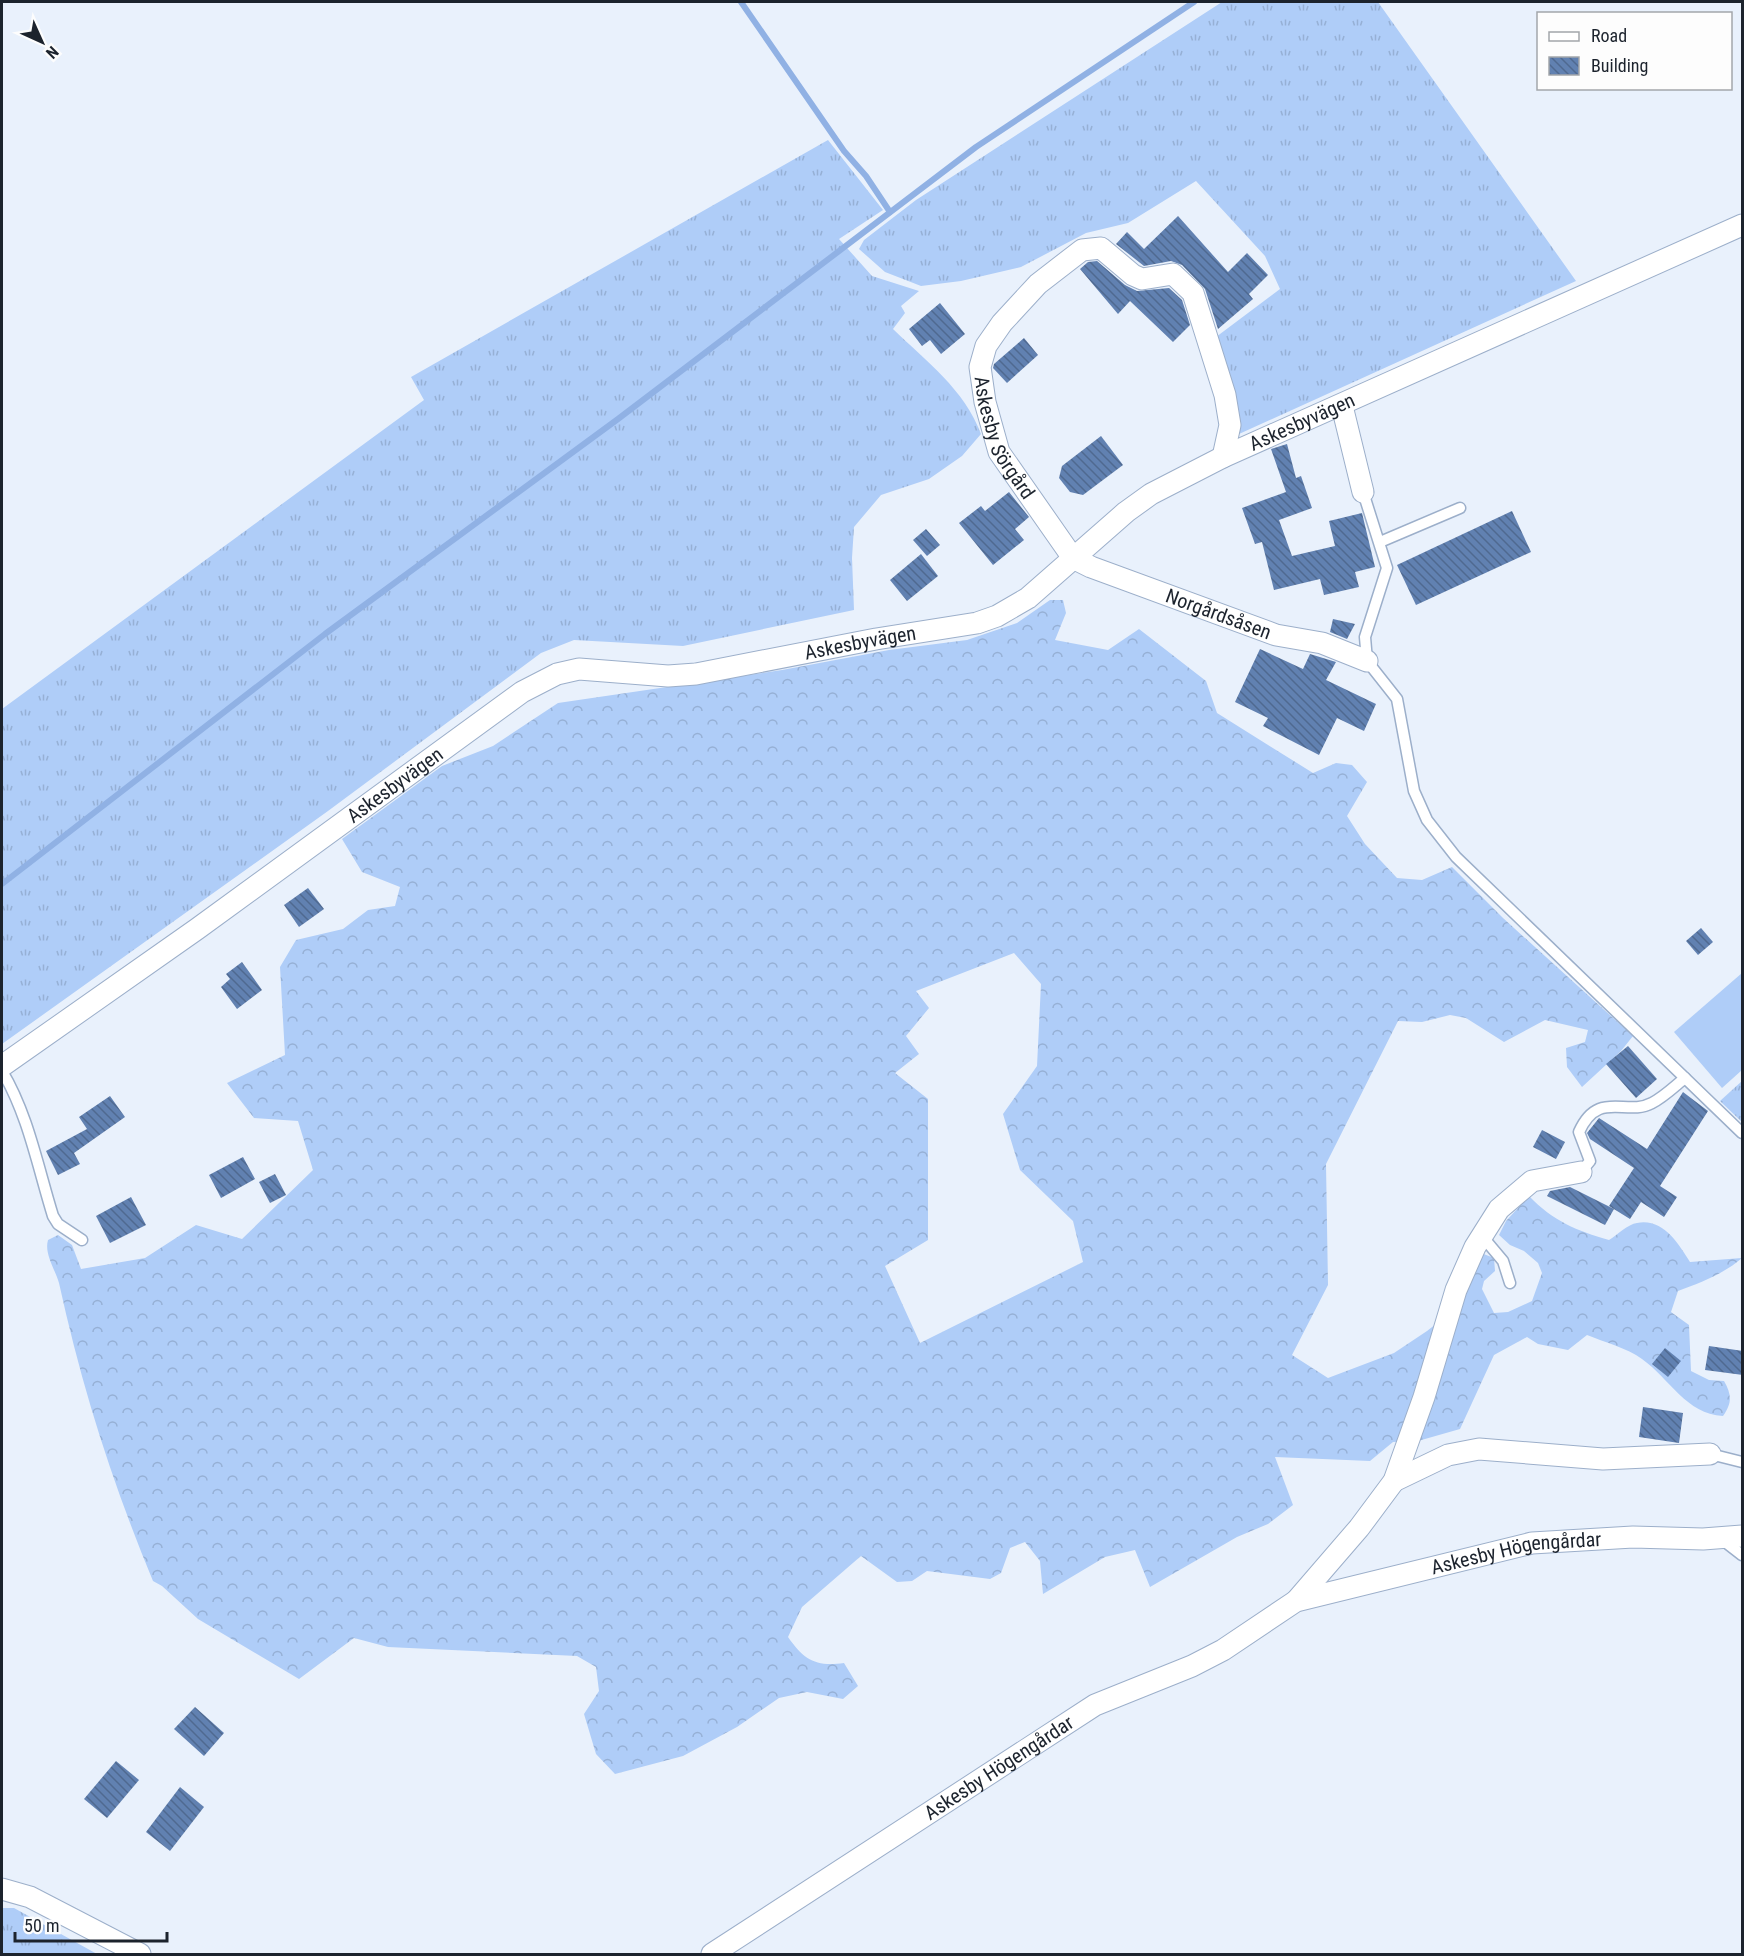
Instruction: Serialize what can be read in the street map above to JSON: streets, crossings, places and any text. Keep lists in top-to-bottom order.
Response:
{
  "streets": {
    "street": [
      "Askesbyvägen",
      "Askesby Sörgård",
      "Norgårdsåsen",
      "Askesby Högengårdar"
    ]
  },
  "crossings": [
    ["Askesbyvägen", "Askesby Sörgård"],
    ["Askesbyvägen", "Norgårdsåsen"],
    ["Askesby Sörgård", "Norgårdsåsen"]
  ],
  "legend": ["Road", "Building"],
  "scale_bar": "50 m",
  "north": "bottom right"
}
